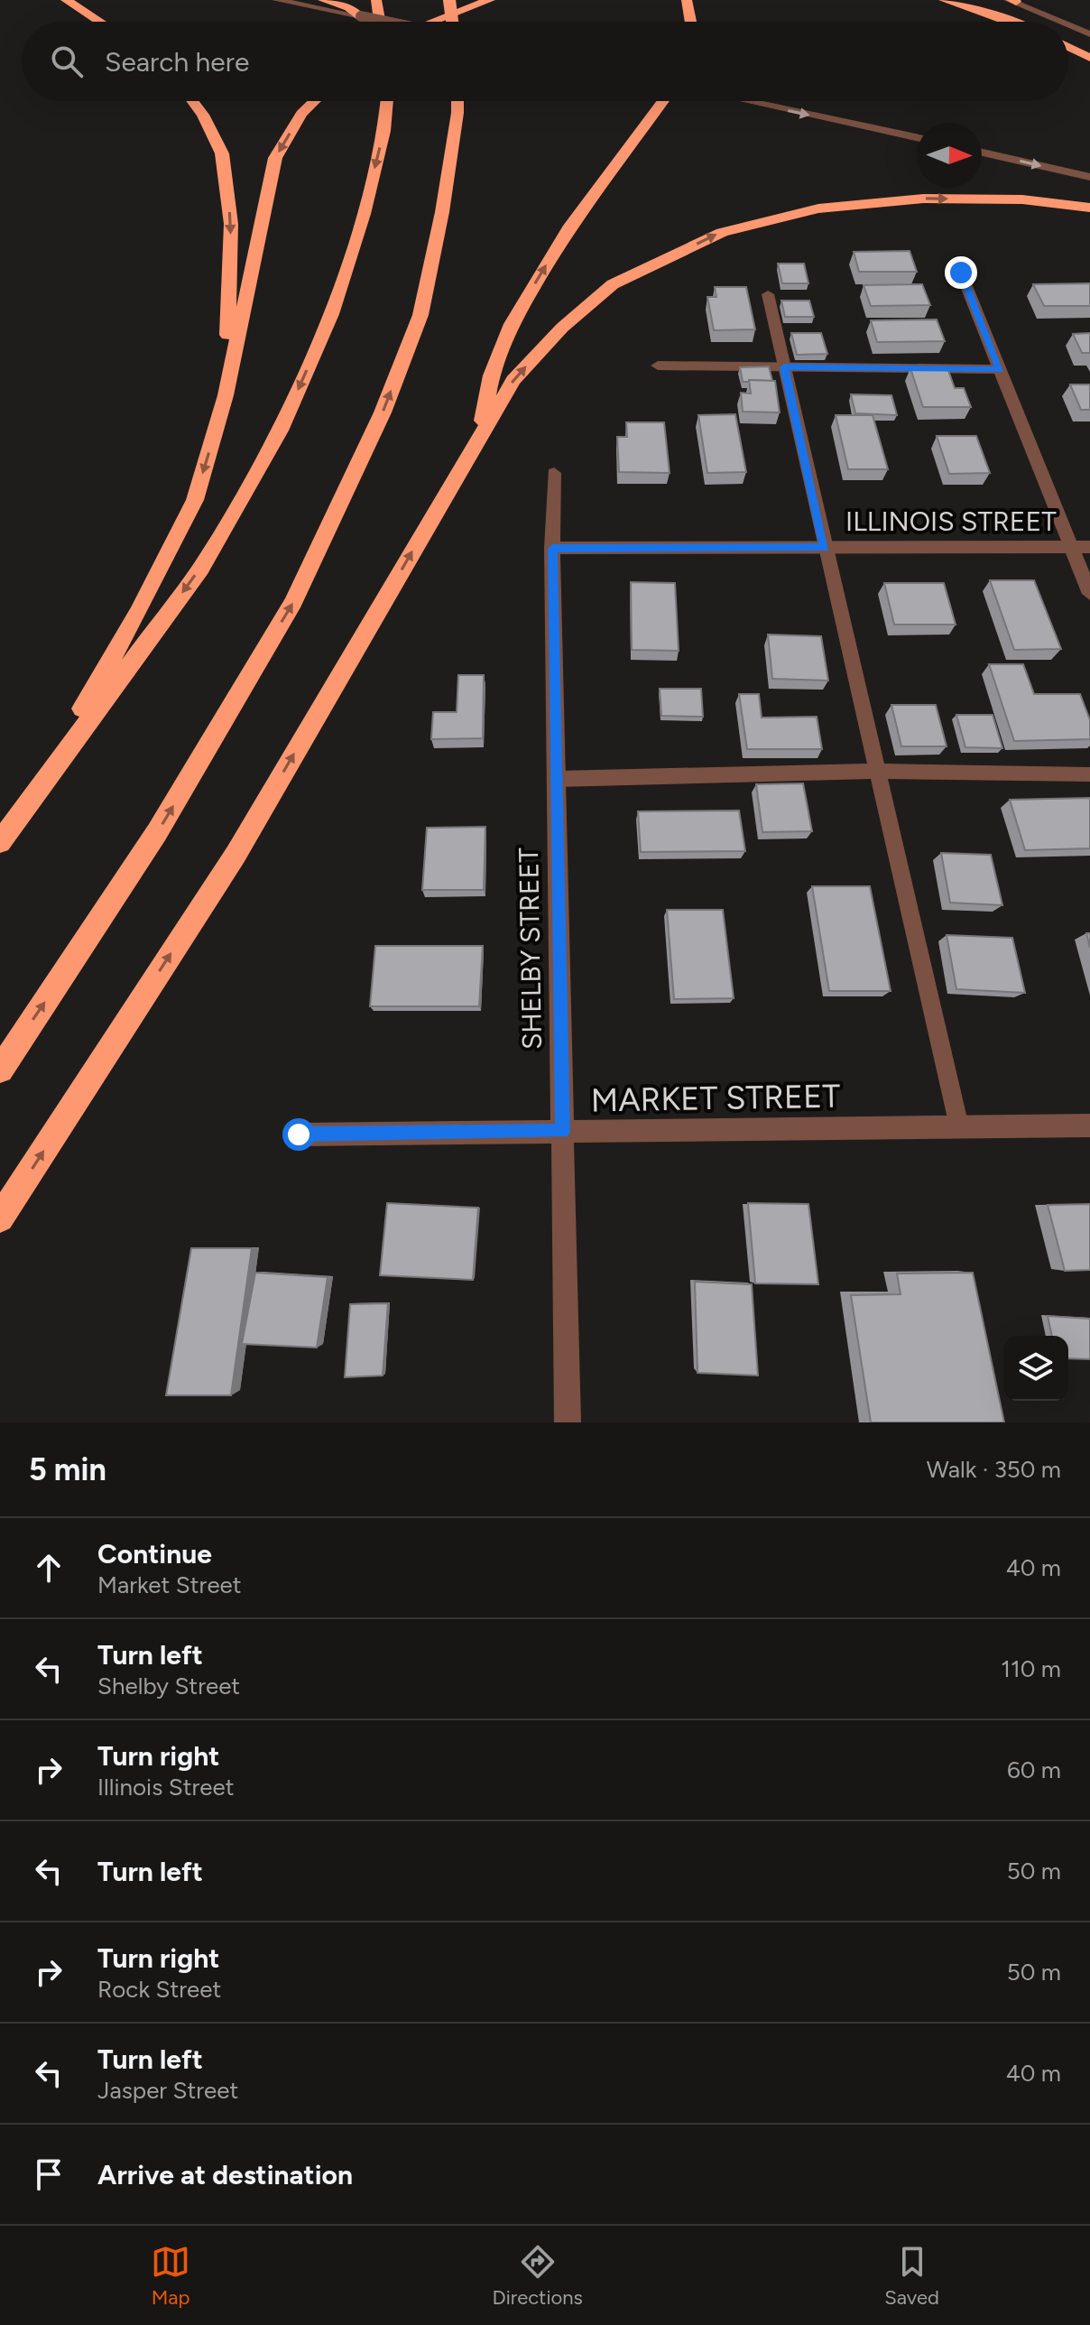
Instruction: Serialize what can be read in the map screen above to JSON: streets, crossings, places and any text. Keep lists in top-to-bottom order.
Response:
{
  "streets": {
    "street": ["ILLINOIS STREET", "SHELBY STREET", "MARKET STREET"]
  },
  "crossings": [
    ["ILLINOIS STREET", "SHELBY STREET"],
    ["SHELBY STREET", "MARKET STREET"]
  ],
  "north": "right",
  "page": {
    "search": "Search here",
    "heading": ["5 min", "Walk · 350 m"],
    "list": [
      ["Continue", "Market Street", "40 m"],
      ["Turn left", "Shelby Street", "110 m"],
      ["Turn right", "Illinois Street", "60 m"],
      ["Turn left", "50 m"],
      ["Turn right", "Rock Street", "50 m"],
      ["Turn left", "Jasper Street", "40 m"],
      "Arrive at destination"
    ],
    "nav": ["Map", "Directions", "Saved"]
  }
}
